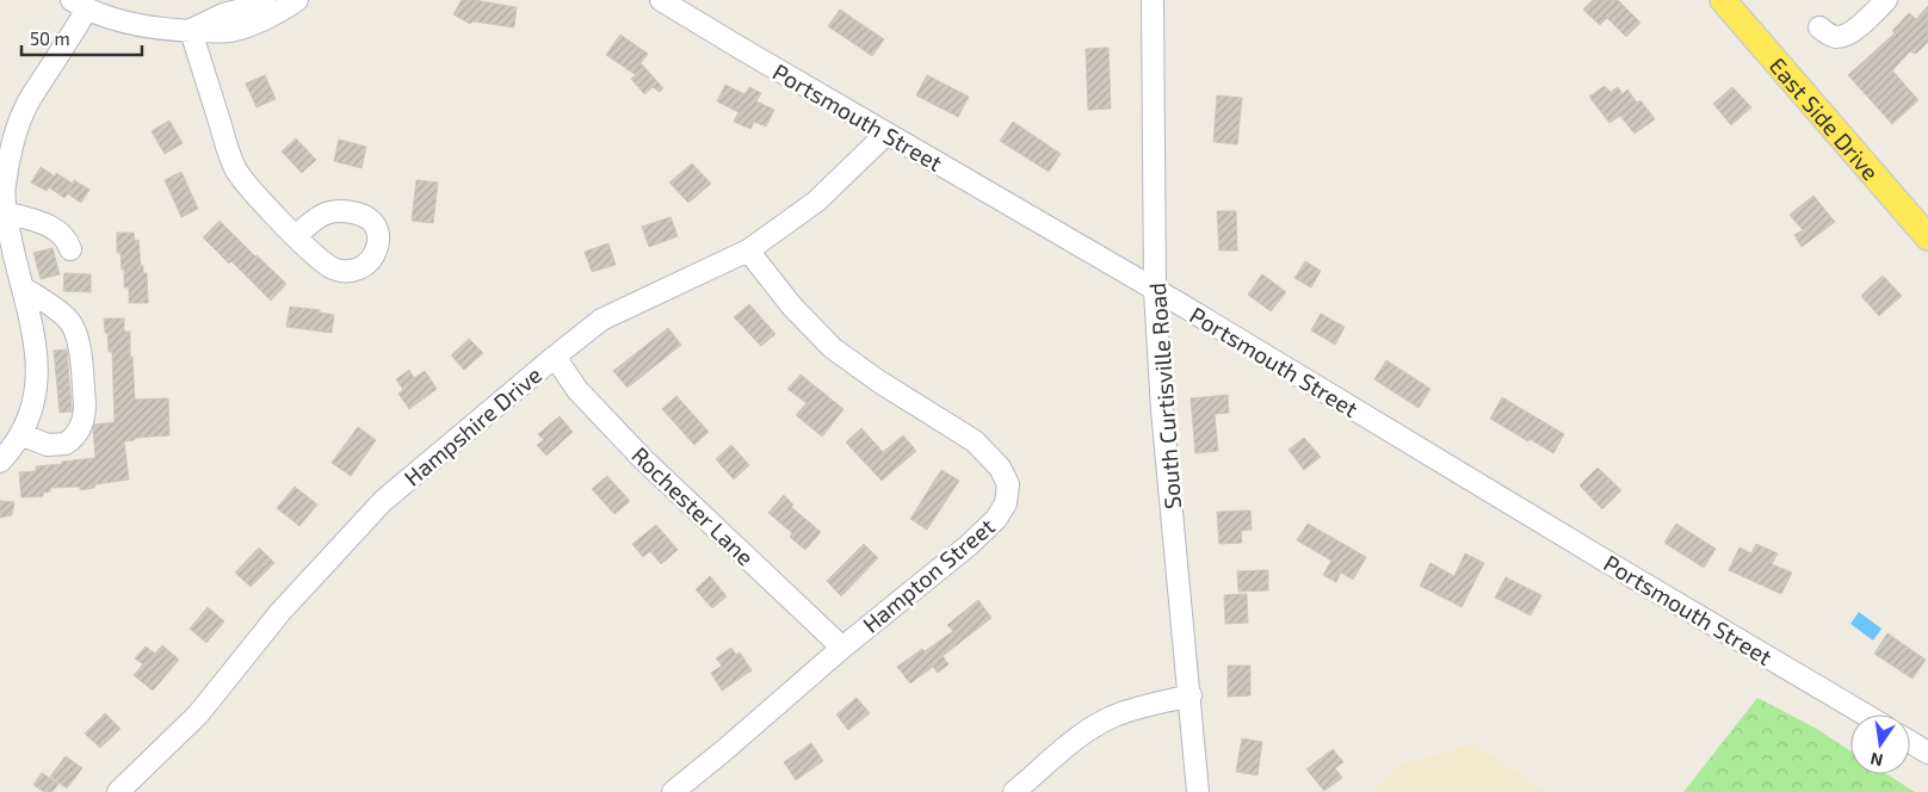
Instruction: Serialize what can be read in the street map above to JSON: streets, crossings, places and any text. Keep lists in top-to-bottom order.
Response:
{
  "streets": {
    "main road": ["East Side Drive"],
    "street": [
      "Portsmouth Street",
      "South Curtisville Road",
      "Hampshire Drive",
      "Rochester Lane",
      "Hampton Street"
    ]
  },
  "crossings": [
    ["Portsmouth Street", "South Curtisville Road"],
    ["Portsmouth Street", "Hampshire Drive"],
    ["Hampshire Drive", "Rochester Lane"],
    ["Hampshire Drive", "Hampton Street"],
    ["Rochester Lane", "Hampton Street"]
  ],
  "scale_bar": "50 m",
  "north": "bottom"
}
